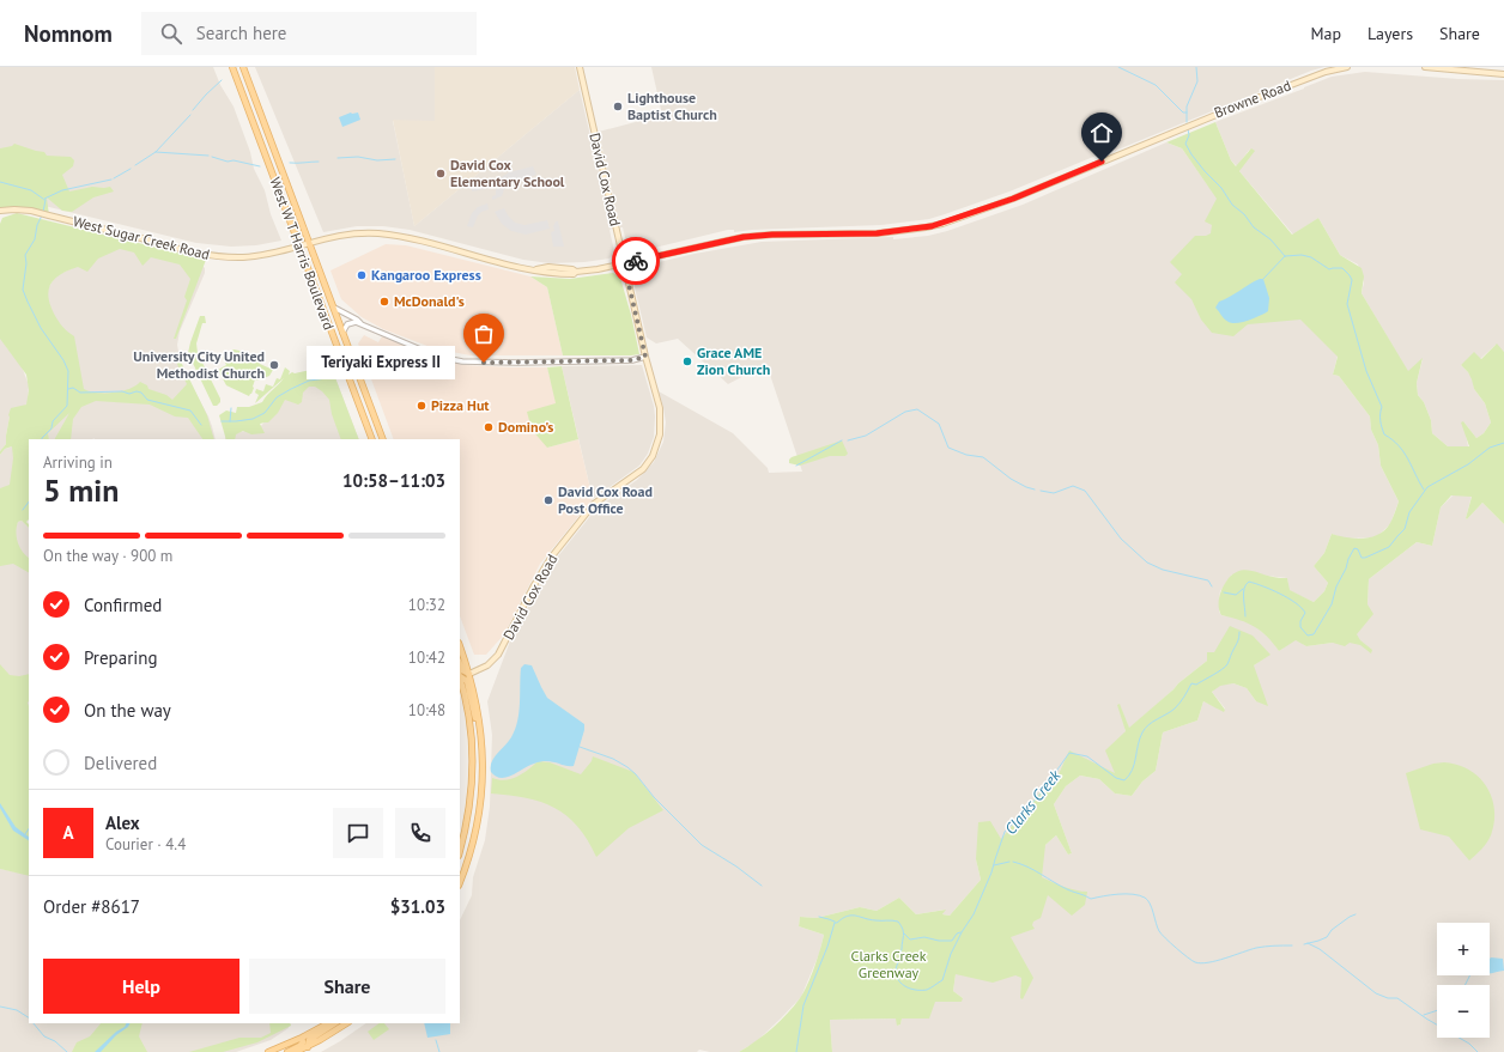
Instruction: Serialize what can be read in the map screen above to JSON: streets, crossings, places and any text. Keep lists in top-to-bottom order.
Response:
{
  "streets": {
    "main road": [
      "Browne Road",
      "David Cox Road",
      "West Sugar Creek Road",
      "West W T Harris Boulevard"
    ]
  },
  "crossings": [
    ["Browne Road", "West Sugar Creek Road"],
    ["David Cox Road", "West Sugar Creek Road"],
    ["West Sugar Creek Road", "West W T Harris Boulevard"]
  ],
  "water": ["Clarks Creek"],
  "parks": ["Clarks Creek Greenway"],
  "places": [
    "Lighthouse Baptist Church",
    "David Cox Elementary School",
    "Kangaroo Express",
    "McDonald's",
    "Grace AME Zion Church",
    "Teriyaki Express II",
    "University City United Methodist Church",
    "Pizza Hut",
    "Domino's",
    "David Cox Road Post Office"
  ],
  "page": {
    "header": "Nomnom",
    "search": "Search here",
    "nav": ["Map", "Layers", "Share"],
    "bubble": "Teriyaki Express II",
    "heading": ["5 min", "Arriving in", "10:58–11:03"],
    "panel": [
      "Alex",
      "Courier · 4.4",
      "Order #8617",
      "$31.03"
    ],
    "bar": "On the way · 900 m",
    "list": [
      ["Confirmed", "10:32"],
      ["Preparing", "10:42"],
      ["On the way", "10:48"],
      "Delivered"
    ],
    "round": "A",
    "map_buttons": ["+", "−"],
    "buttons": ["Help", "Share"]
  }
}
